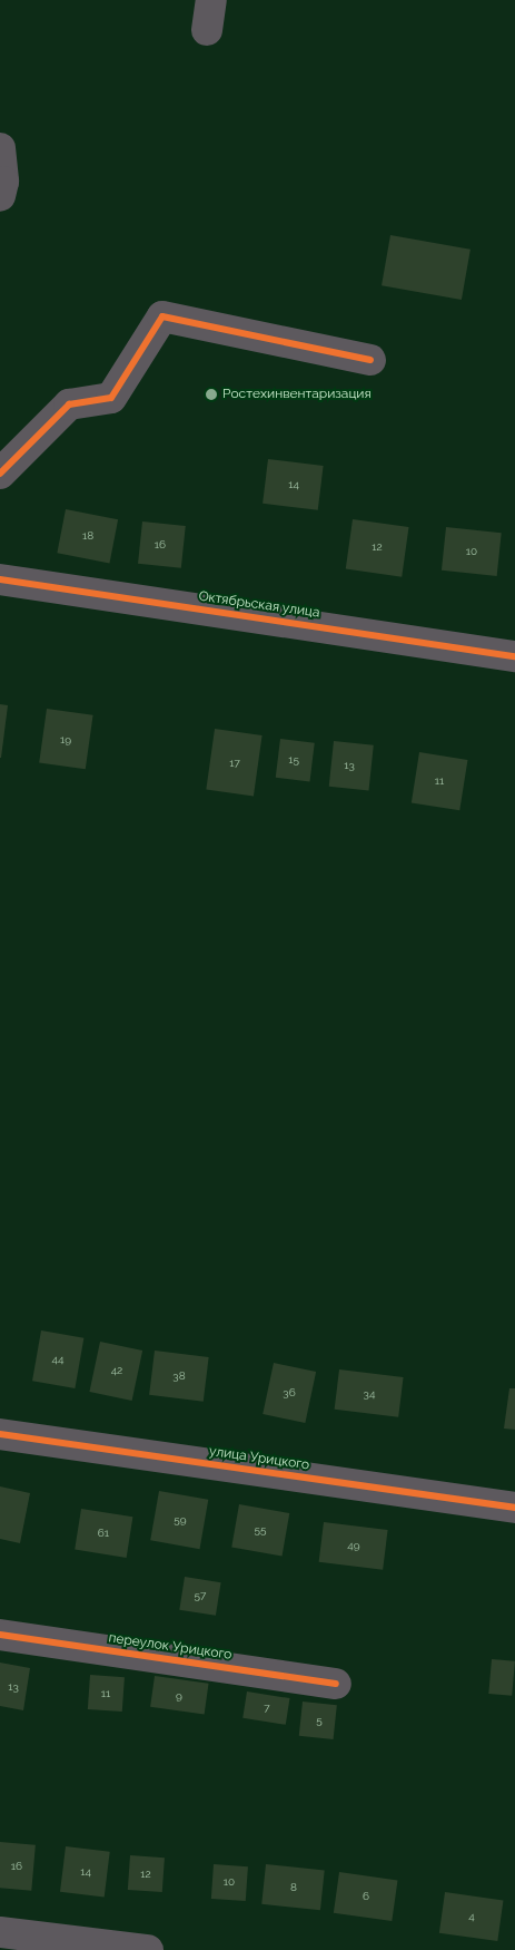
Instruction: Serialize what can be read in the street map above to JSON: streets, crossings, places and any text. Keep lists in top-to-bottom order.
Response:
{
  "streets": {
    "street": ["Октябрьская улица", "улица Урицкого", "переулок Урицкого"]
  },
  "places": ["Ростехинвентаризация"],
  "house_numbers": [
    "14",
    "18",
    "16",
    "12",
    "10",
    "19",
    "15",
    "17",
    "13",
    "11",
    "44",
    "42",
    "38",
    "36",
    "34",
    "59",
    "55",
    "61",
    "49",
    "57",
    "13",
    "11",
    "9",
    "7",
    "5",
    "16",
    "14",
    "12",
    "10",
    "8",
    "6",
    "4"
  ]
}
